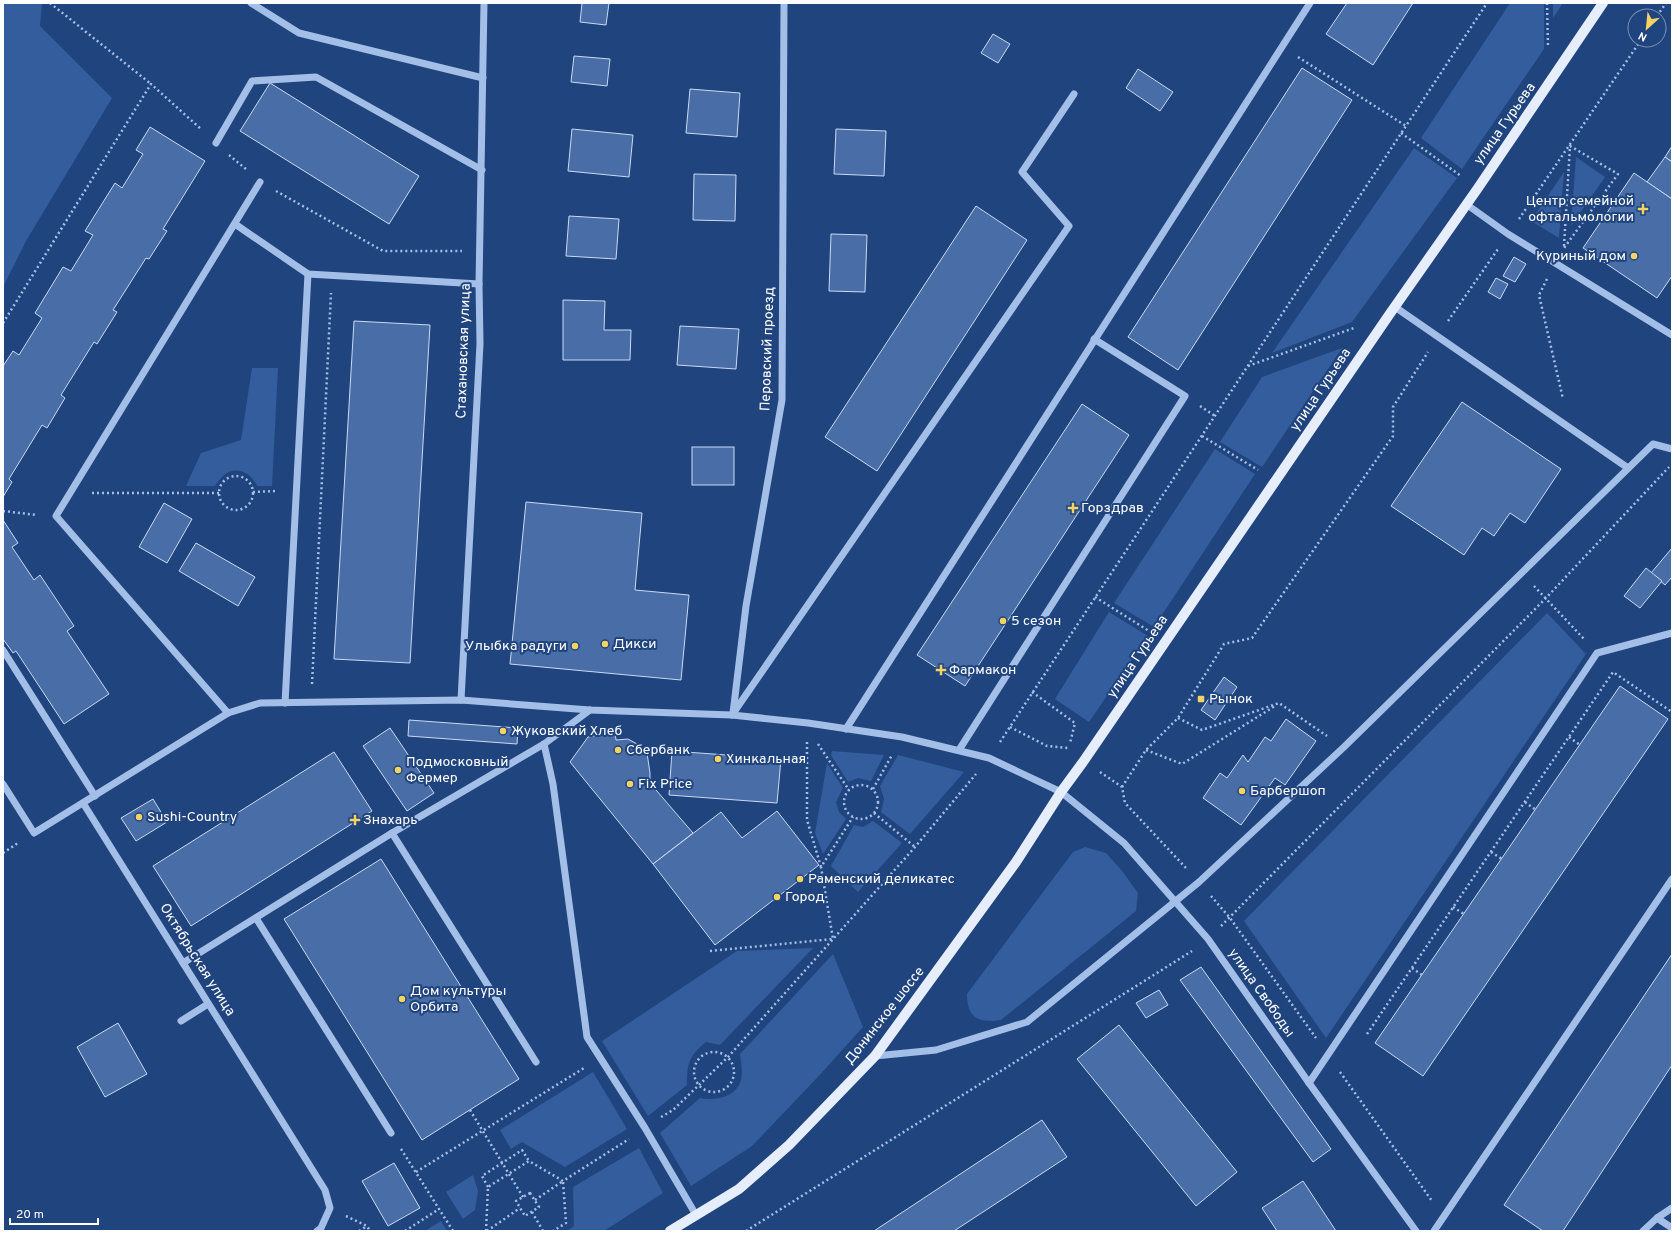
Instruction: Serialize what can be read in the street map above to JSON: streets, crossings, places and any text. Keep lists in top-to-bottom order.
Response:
{
  "streets": {
    "main road": ["улица Гурьева", "Донинское шоссе"],
    "street": [
      "Перовский проезд",
      "Стахановская улица",
      "Октябрьская улица",
      "улица Свободы"
    ]
  },
  "crossings": [
    ["улица Гурьева", "улица Свободы"],
    ["улица Гурьева", "Донинское шоссе"],
    ["Перовский проезд", "улица Свободы"],
    ["Стахановская улица", "улица Свободы"],
    ["Октябрьская улица", "улица Свободы"],
    ["улица Свободы", "Донинское шоссе"]
  ],
  "places": {
    "health": [
      "Центр семейной офтальмологии",
      "Горздрав",
      "Фармакон",
      "Знахарь"
    ],
    "other": [
      "Куриный дом",
      "5 сезон",
      "Дикси",
      "Улыбка радуги",
      "Жуковский Хлеб",
      "Сбербанк",
      "Хинкальная",
      "Подмосковный Фермер",
      "Fix Price",
      "Барбершоп",
      "Sushi-Country",
      "Раменский деликатес",
      "Город",
      "Дом культуры Орбита"
    ],
    "transit": ["Рынок"]
  },
  "scale_bar": "20 m",
  "north": "bottom left"
}
